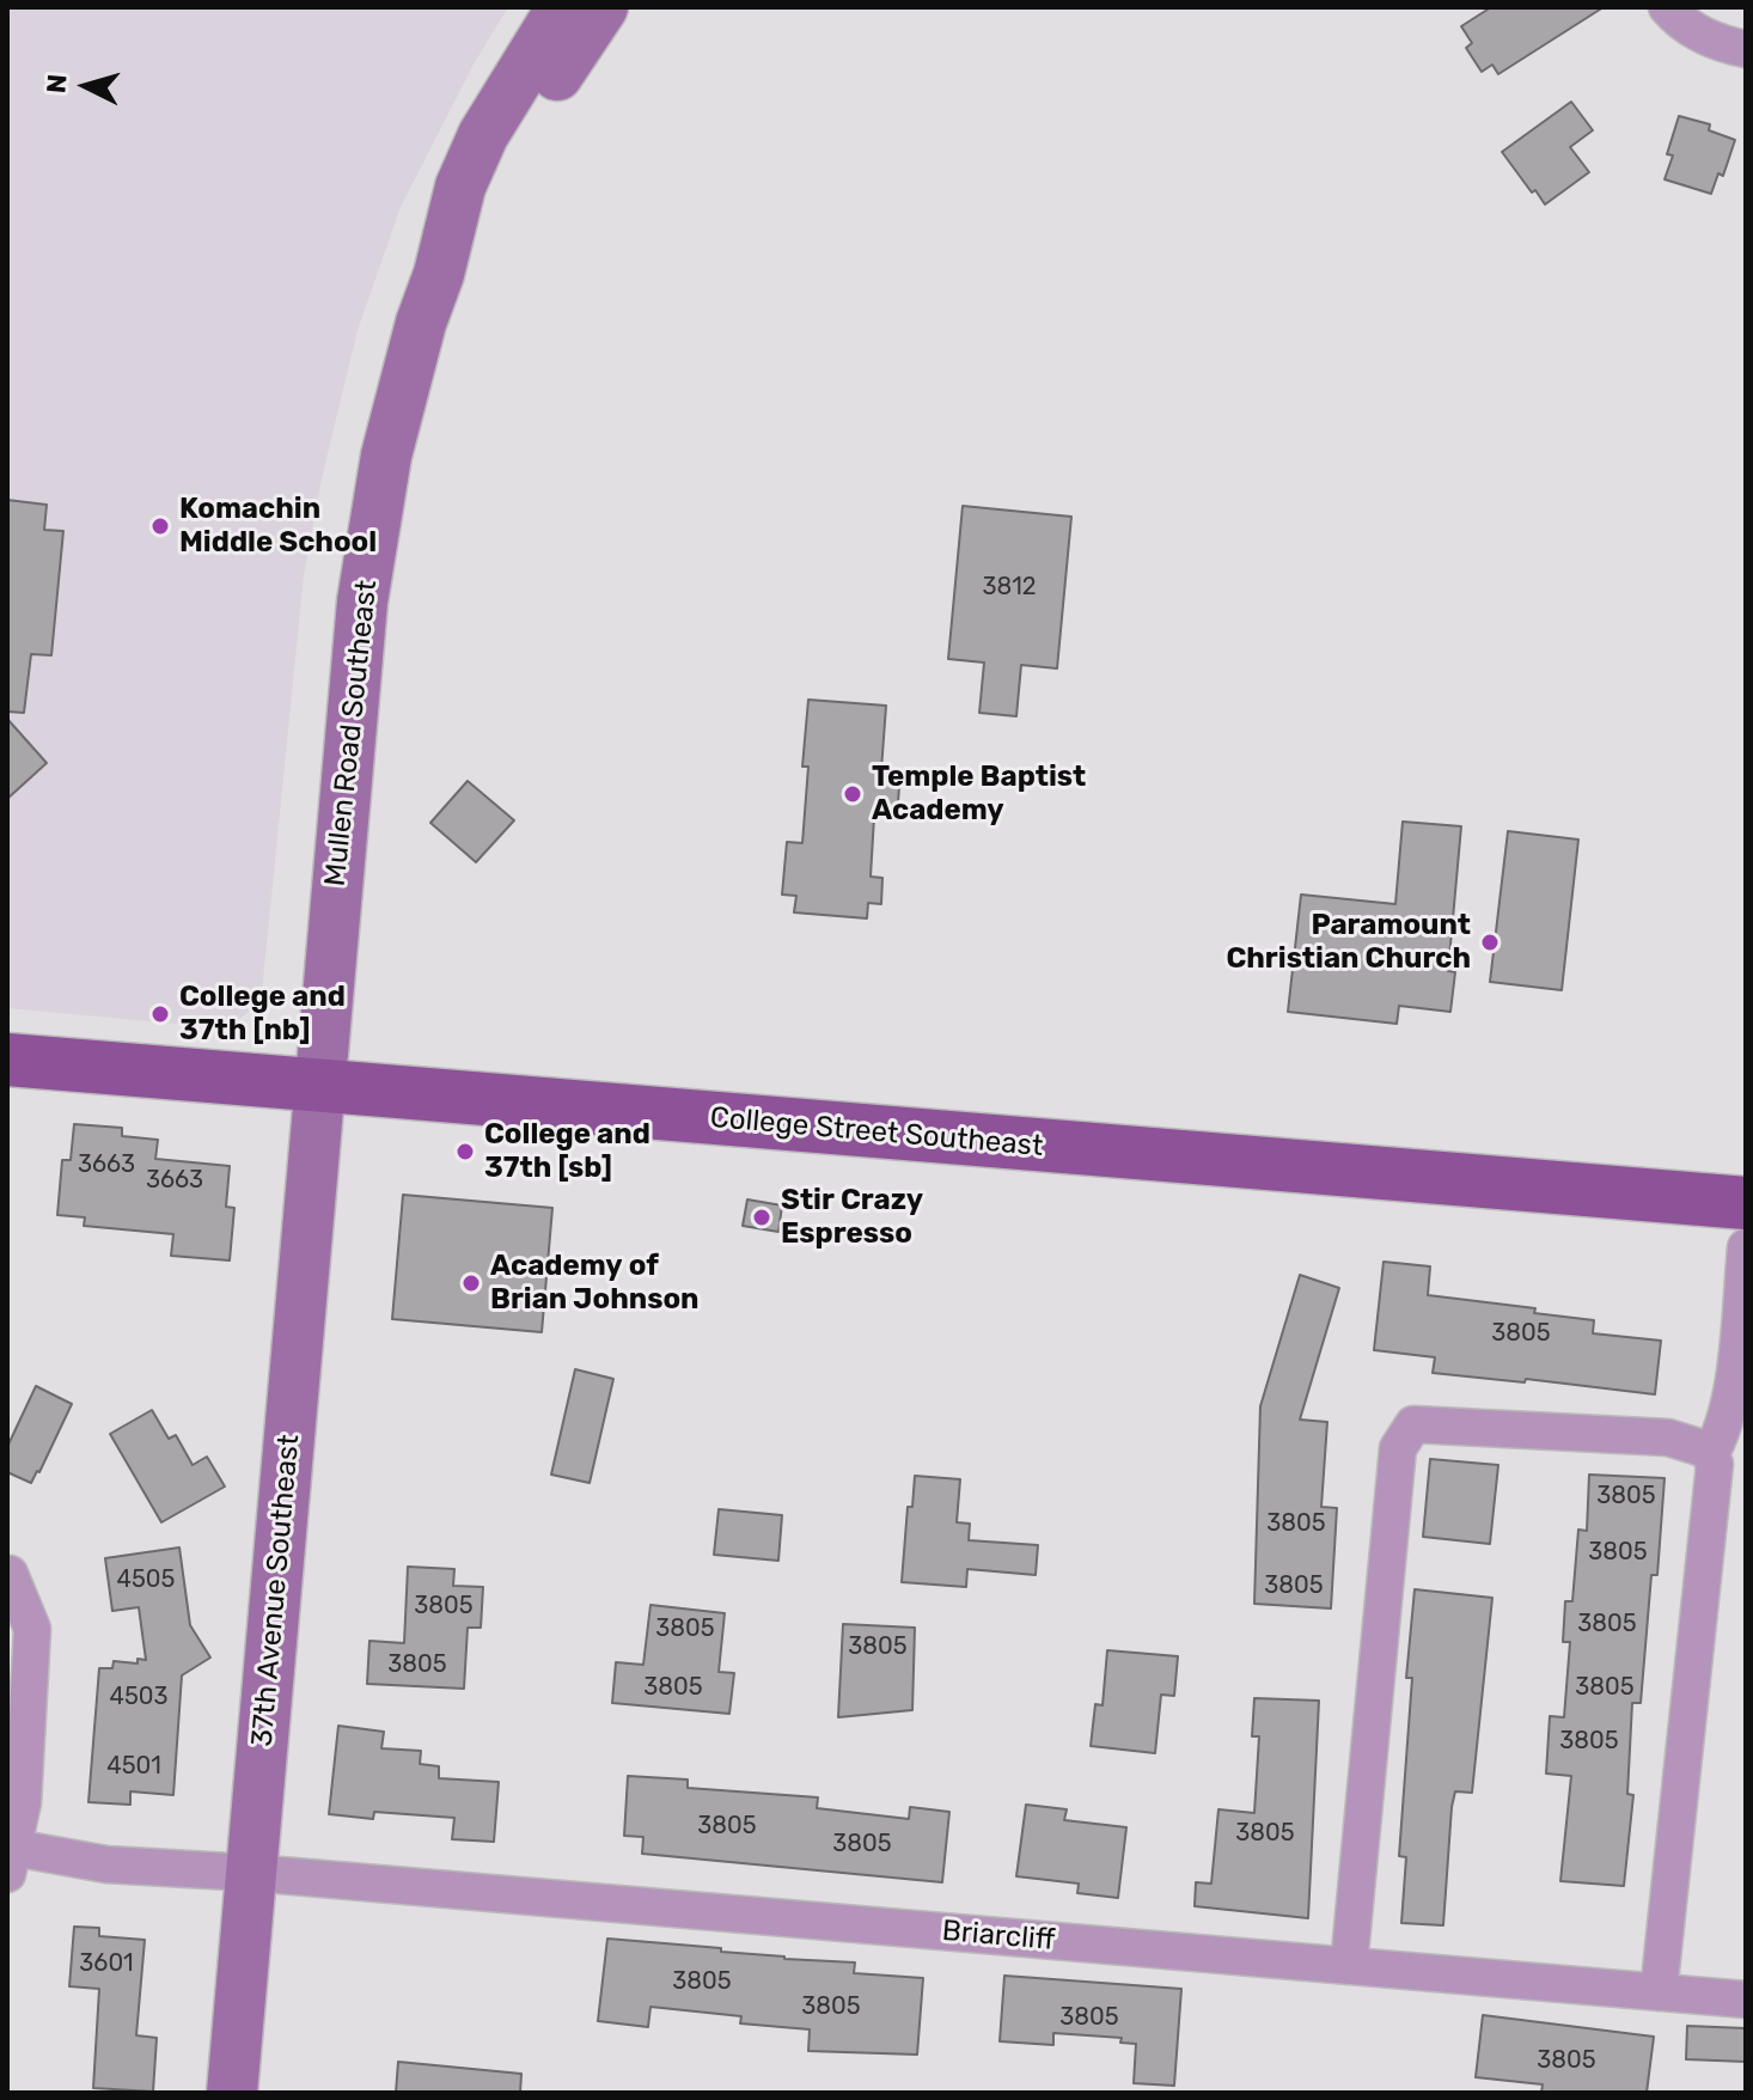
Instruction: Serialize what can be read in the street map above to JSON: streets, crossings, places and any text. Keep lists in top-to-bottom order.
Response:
{
  "streets": {
    "main road": ["College Street Southeast"],
    "street": ["Mullen Road Southeast", "37th Avenue Southeast", "Briarcliff"]
  },
  "crossings": [
    ["Mullen Road Southeast", "College Street Southeast"],
    ["Mullen Road Southeast", "37th Avenue Southeast"],
    ["College Street Southeast", "37th Avenue Southeast"],
    ["37th Avenue Southeast", "Briarcliff"]
  ],
  "places": [
    "Komachin Middle School",
    "Temple Baptist Academy",
    "Paramount Christian Church",
    "College and 37th [nb]",
    "College and 37th [sb]",
    "Stir Crazy Espresso",
    "Academy of Brian Johnson"
  ],
  "house_numbers": [
    "3812",
    "3663",
    "3663",
    "3805",
    "3805",
    "3805",
    "3805",
    "4505",
    "3805",
    "3805",
    "3805",
    "3805",
    "3805",
    "3805",
    "3805",
    "3805",
    "4503",
    "3805",
    "4501",
    "3805",
    "3805",
    "3805",
    "3601",
    "3805",
    "3805",
    "3805",
    "3805"
  ],
  "north": "left"
}
